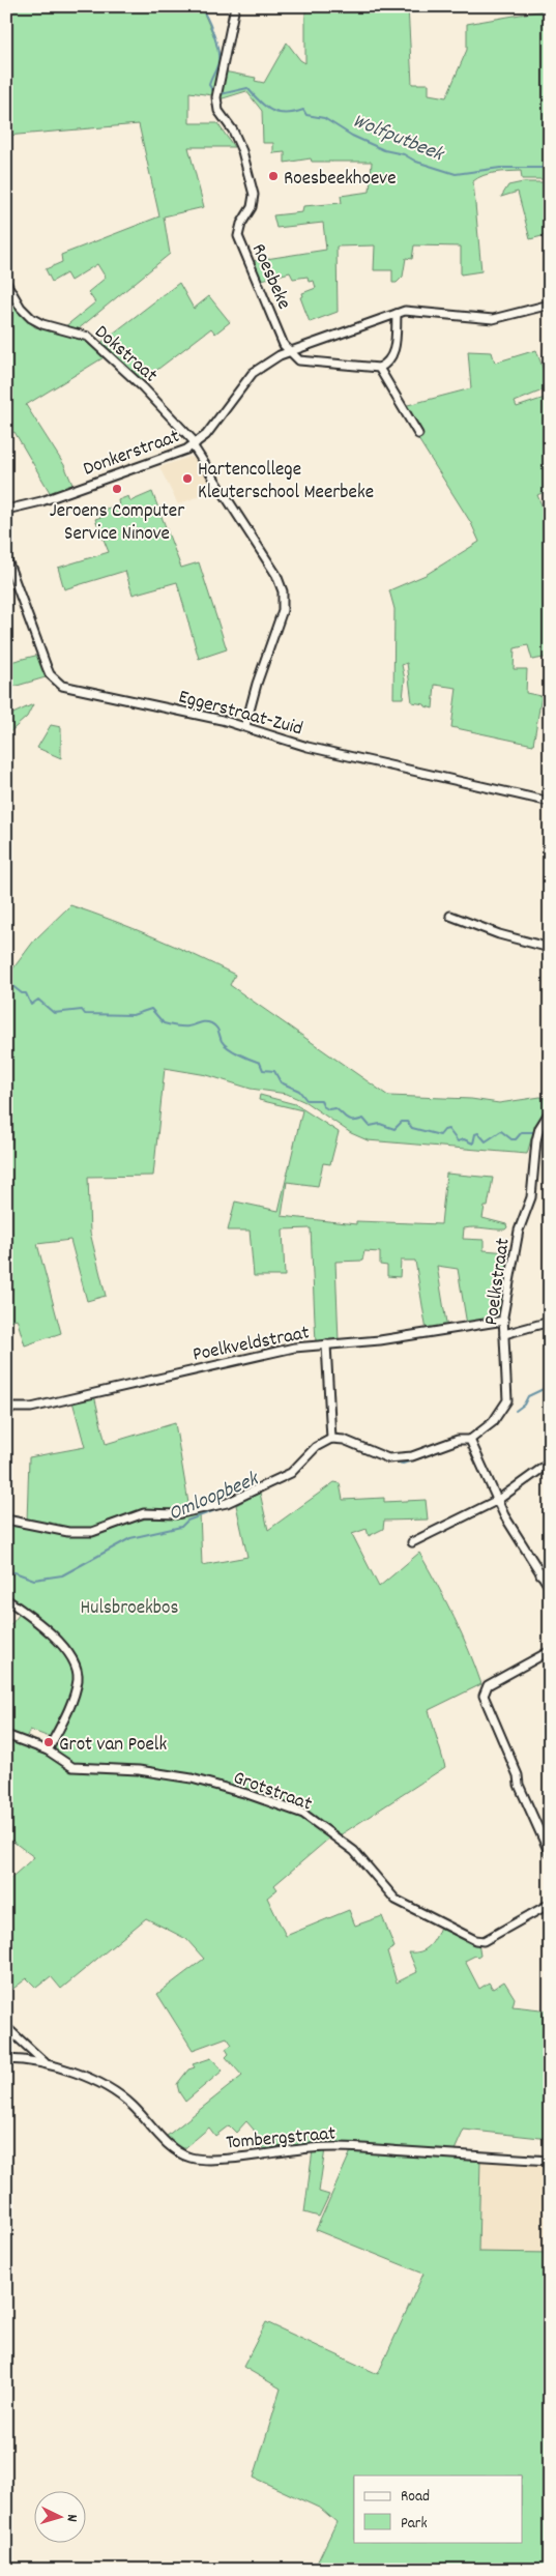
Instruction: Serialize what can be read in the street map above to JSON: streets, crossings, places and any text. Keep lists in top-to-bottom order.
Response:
{
  "streets": {
    "street": [
      "Roesbeke",
      "Dokstraat",
      "Donkerstraat",
      "Eggerstraat-Zuid",
      "Poelkstraat",
      "Poelkveldstraat",
      "Grotstraat",
      "Tombergstraat"
    ]
  },
  "crossings": [
    ["Roesbeke", "Donkerstraat"],
    ["Dokstraat", "Donkerstraat"],
    ["Dokstraat", "Eggerstraat-Zuid"],
    ["Poelkstraat", "Poelkveldstraat"]
  ],
  "water": ["Wolfputbeek", "Omloopbeek"],
  "parks": ["Hulsbroekbos"],
  "places": [
    "Roesbeekhoeve",
    "Hartencollege Kleuterschool Meerbeke",
    "Jeroens Computer Service Ninove",
    "Grot van Poelk"
  ],
  "legend": ["Road", "Park"],
  "north": "right"
}
